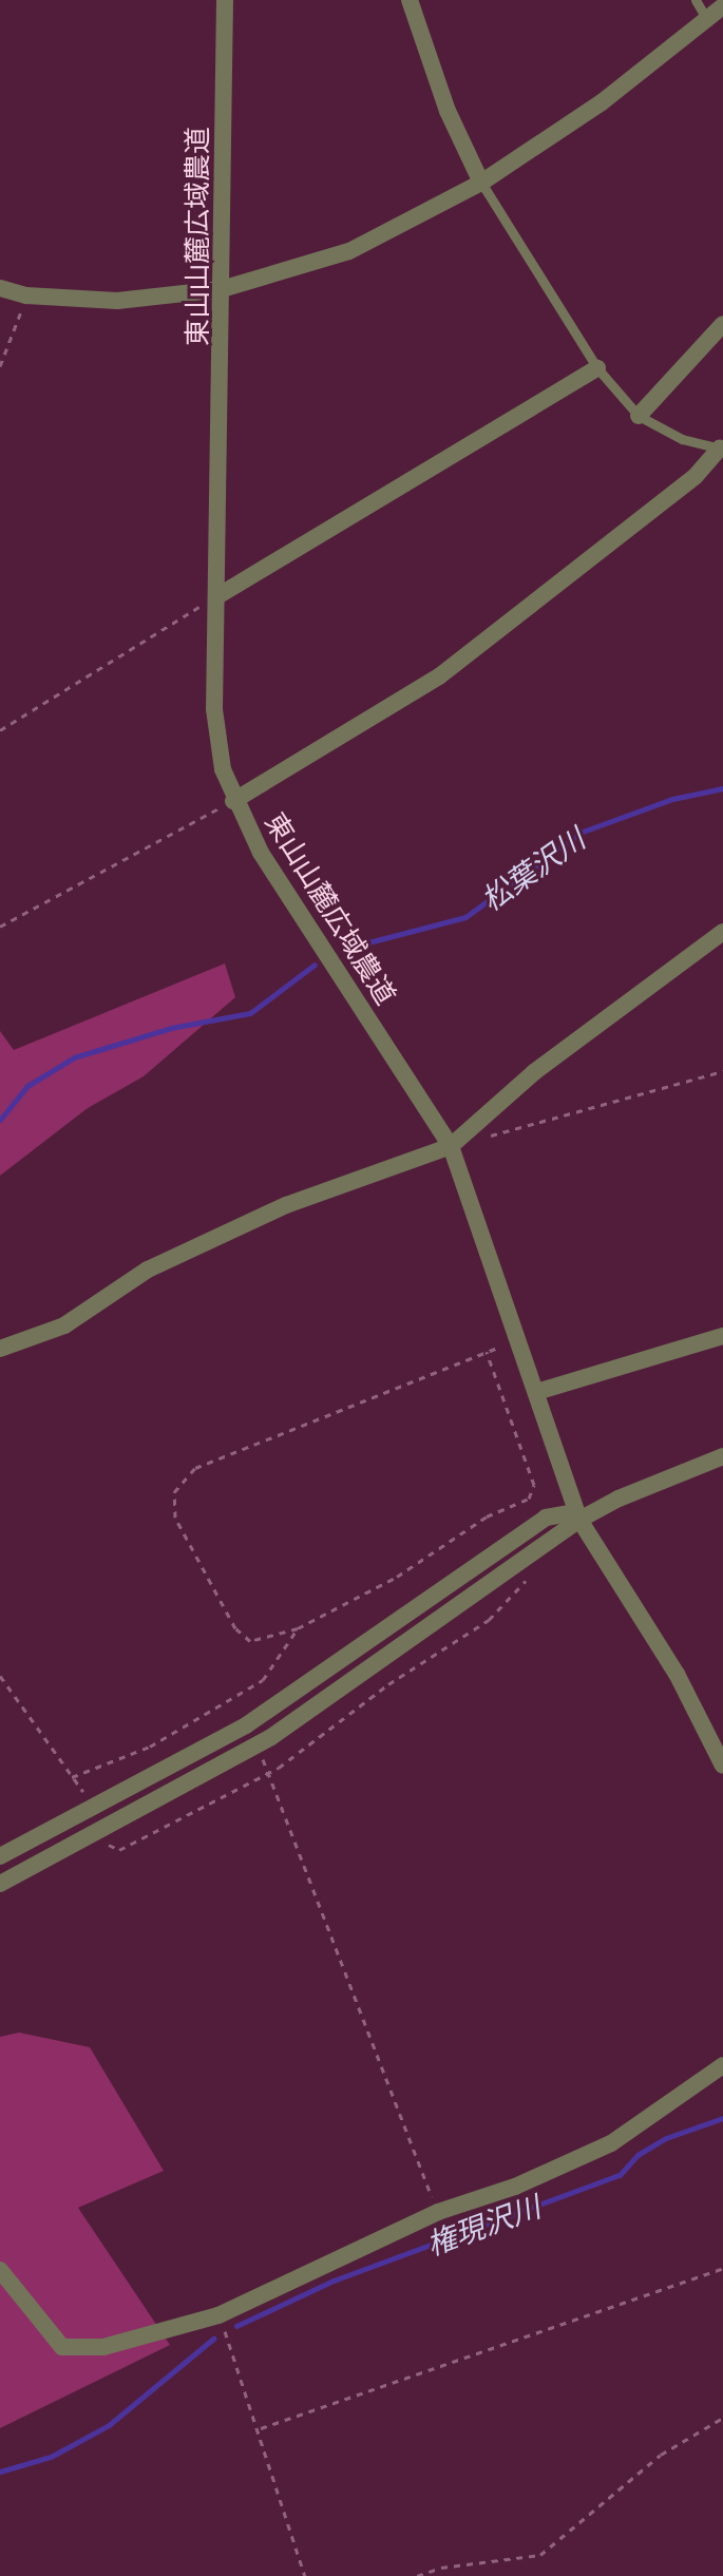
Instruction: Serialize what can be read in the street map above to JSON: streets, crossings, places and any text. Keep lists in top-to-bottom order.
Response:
{
  "streets": {
    "street": ["東山山麓広域農道"]
  },
  "water": ["松葉沢川", "権現沢川"]
}
